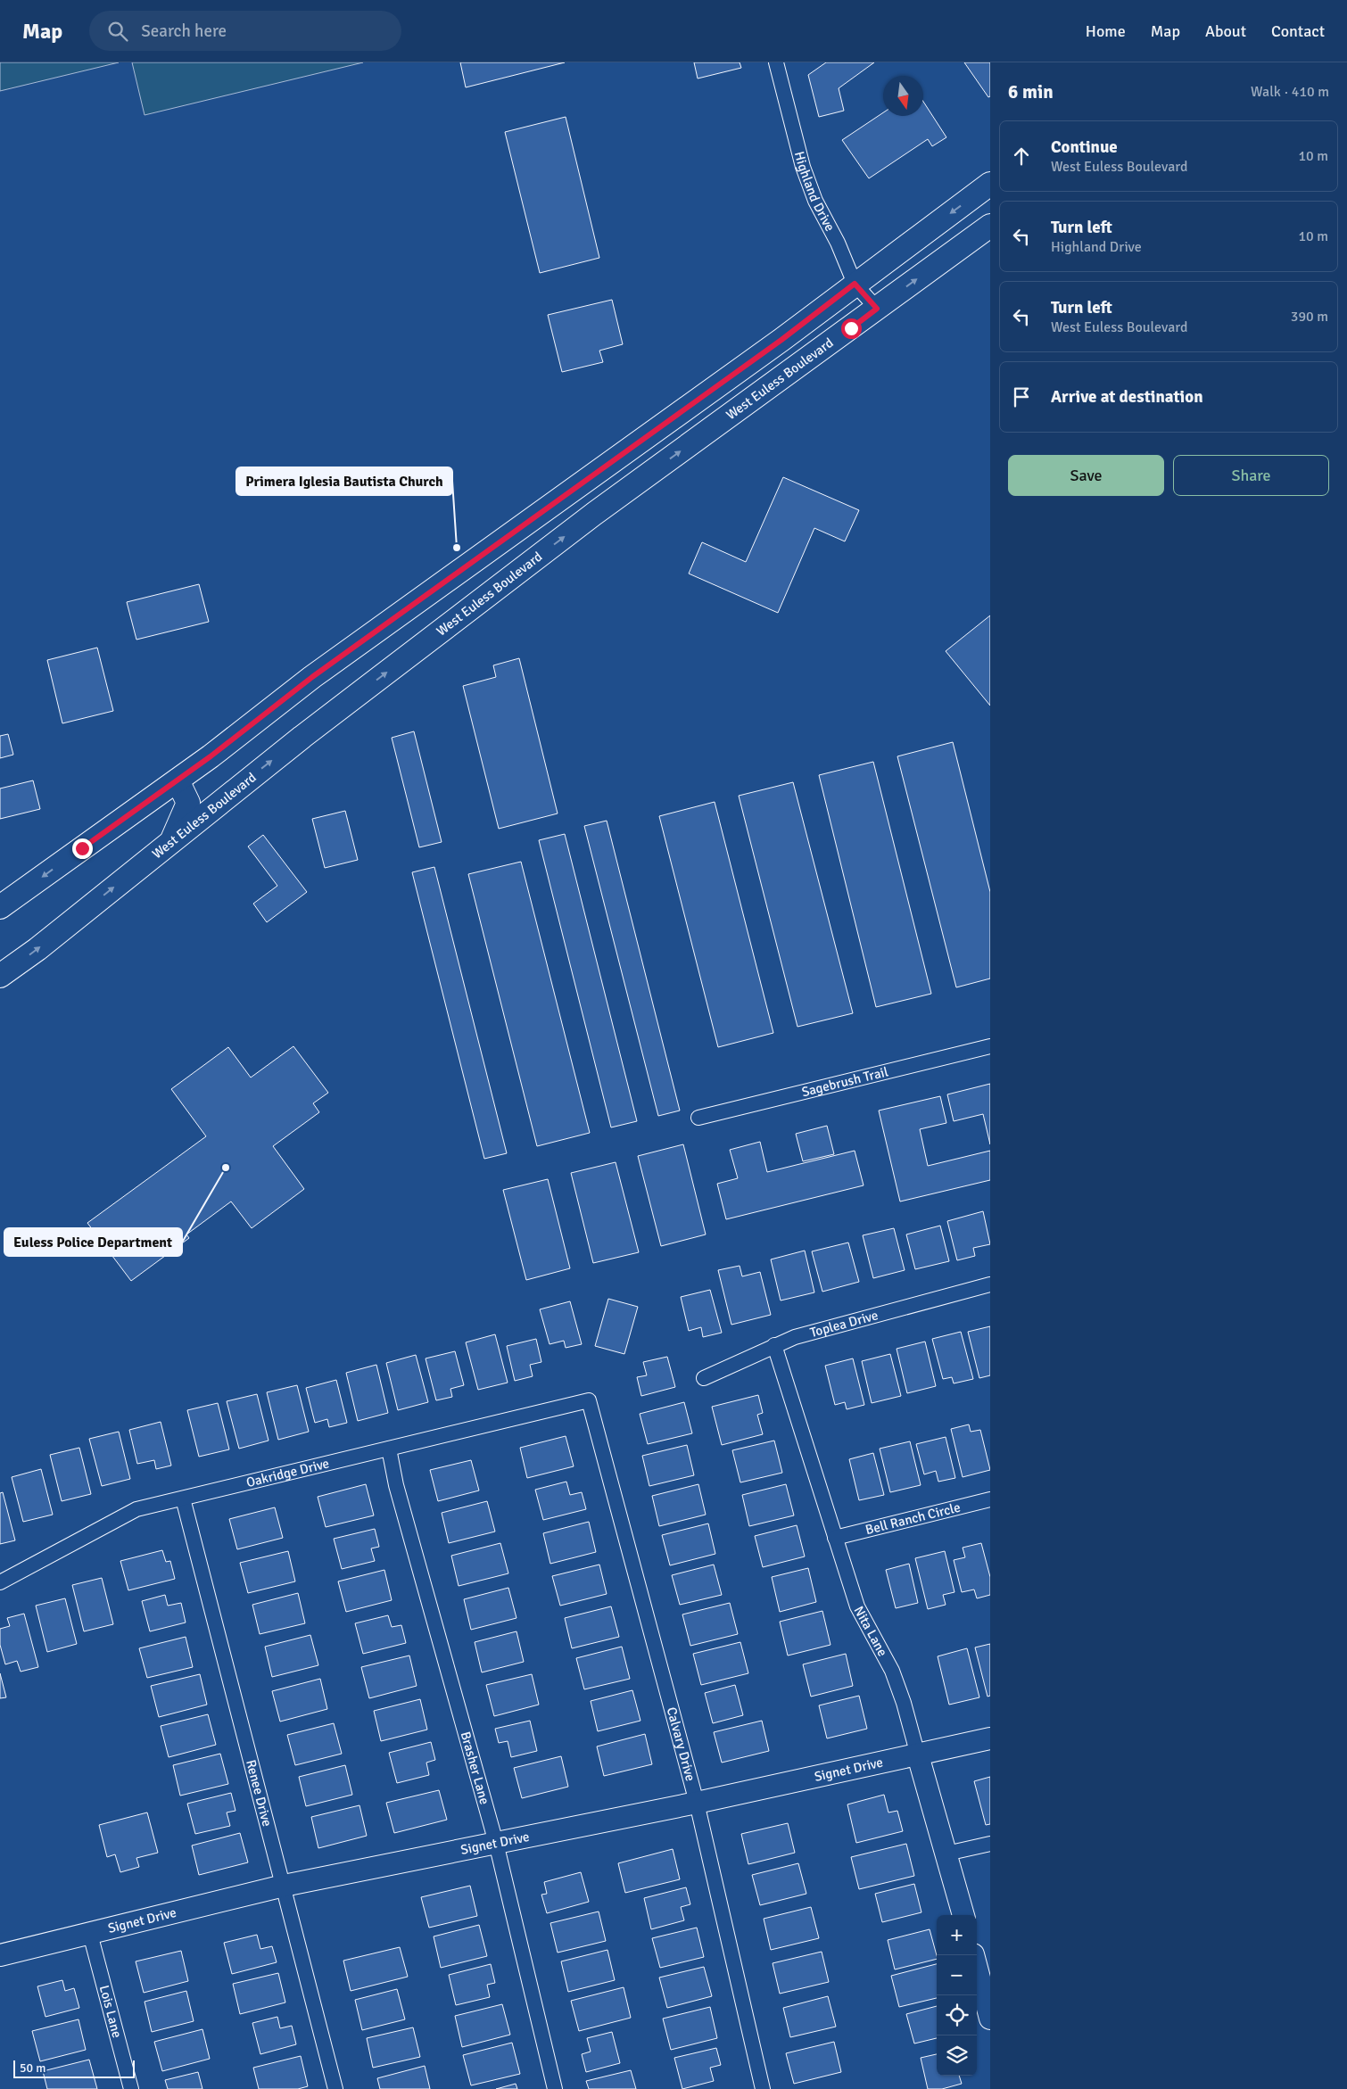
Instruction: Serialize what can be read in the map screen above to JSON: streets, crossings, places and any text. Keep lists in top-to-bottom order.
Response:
{
  "streets": {
    "main road": ["West Euless Boulevard"],
    "street": [
      "Highland Drive",
      "Sagebrush Trail",
      "Toplea Drive",
      "Oakridge Drive",
      "Bell Ranch Circle",
      "Nita Lane",
      "Calvary Drive",
      "Brasher Lane",
      "Signet Drive",
      "Renee Drive",
      "Lois Lane"
    ]
  },
  "crossings": [
    ["Highland Drive", "West Euless Boulevard"],
    ["Toplea Drive", "Nita Lane"],
    ["Oakridge Drive", "Calvary Drive"],
    ["Oakridge Drive", "Brasher Lane"],
    ["Oakridge Drive", "Renee Drive"],
    ["Bell Ranch Circle", "Nita Lane"],
    ["Nita Lane", "Signet Drive"],
    ["Calvary Drive", "Signet Drive"],
    ["Brasher Lane", "Signet Drive"],
    ["Signet Drive", "Renee Drive"],
    ["Signet Drive", "Lois Lane"]
  ],
  "places": ["Primera Iglesia Bautista Church", "Euless Police Department"],
  "scale_bar": "50 m",
  "north": "bottom",
  "page": {
    "header": "Map",
    "search": "Search here",
    "nav": [
      "Home",
      "Map",
      "About",
      "Contact"
    ],
    "heading": ["6 min", "Walk · 410 m"],
    "list": [
      ["Continue", "West Euless Boulevard", "10 m"],
      ["Turn left", "Highland Drive", "10 m"],
      ["Turn left", "West Euless Boulevard", "390 m"],
      "Arrive at destination"
    ],
    "buttons": ["Save", "Share"],
    "map_buttons": ["+", "−"],
    "scale": "50 m"
  }
}
